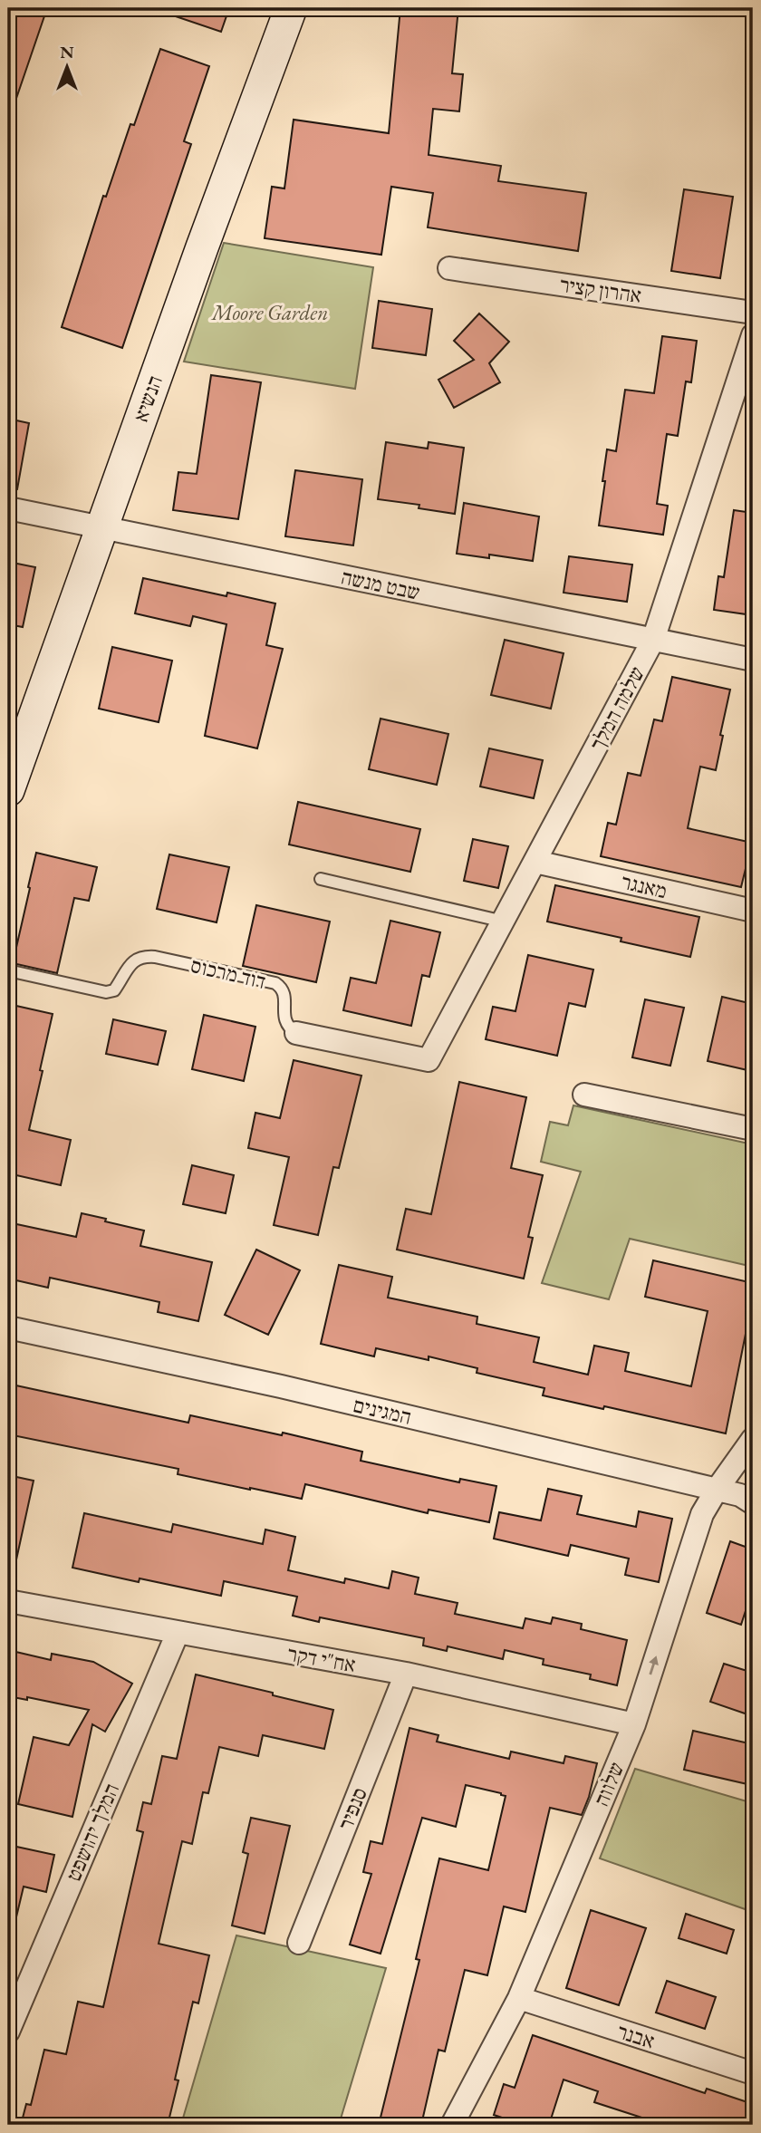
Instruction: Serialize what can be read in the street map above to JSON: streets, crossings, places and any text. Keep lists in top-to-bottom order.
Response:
{
  "streets": {
    "street": [
      "אהרון קציר",
      "הנשיא",
      "שבט מנשה",
      "שלמה המלך",
      "מאנגר",
      "דוד מרכוס",
      "המגינים",
      "אח\"י דקר",
      "שלווה",
      "סנפיר",
      "המלך יהושפט",
      "אבנר"
    ]
  },
  "crossings": [
    ["הנשיא", "שבט מנשה"],
    ["שבט מנשה", "שלמה המלך"],
    ["שלמה המלך", "מאנגר"],
    ["שלמה המלך", "דוד מרכוס"],
    ["המגינים", "שלווה"],
    ["אח\"י דקר", "שלווה"],
    ["אח\"י דקר", "סנפיר"],
    ["אח\"י דקר", "המלך יהושפט"],
    ["שלווה", "אבנר"]
  ],
  "parks": ["Moore Garden"],
  "north": "top"
}
